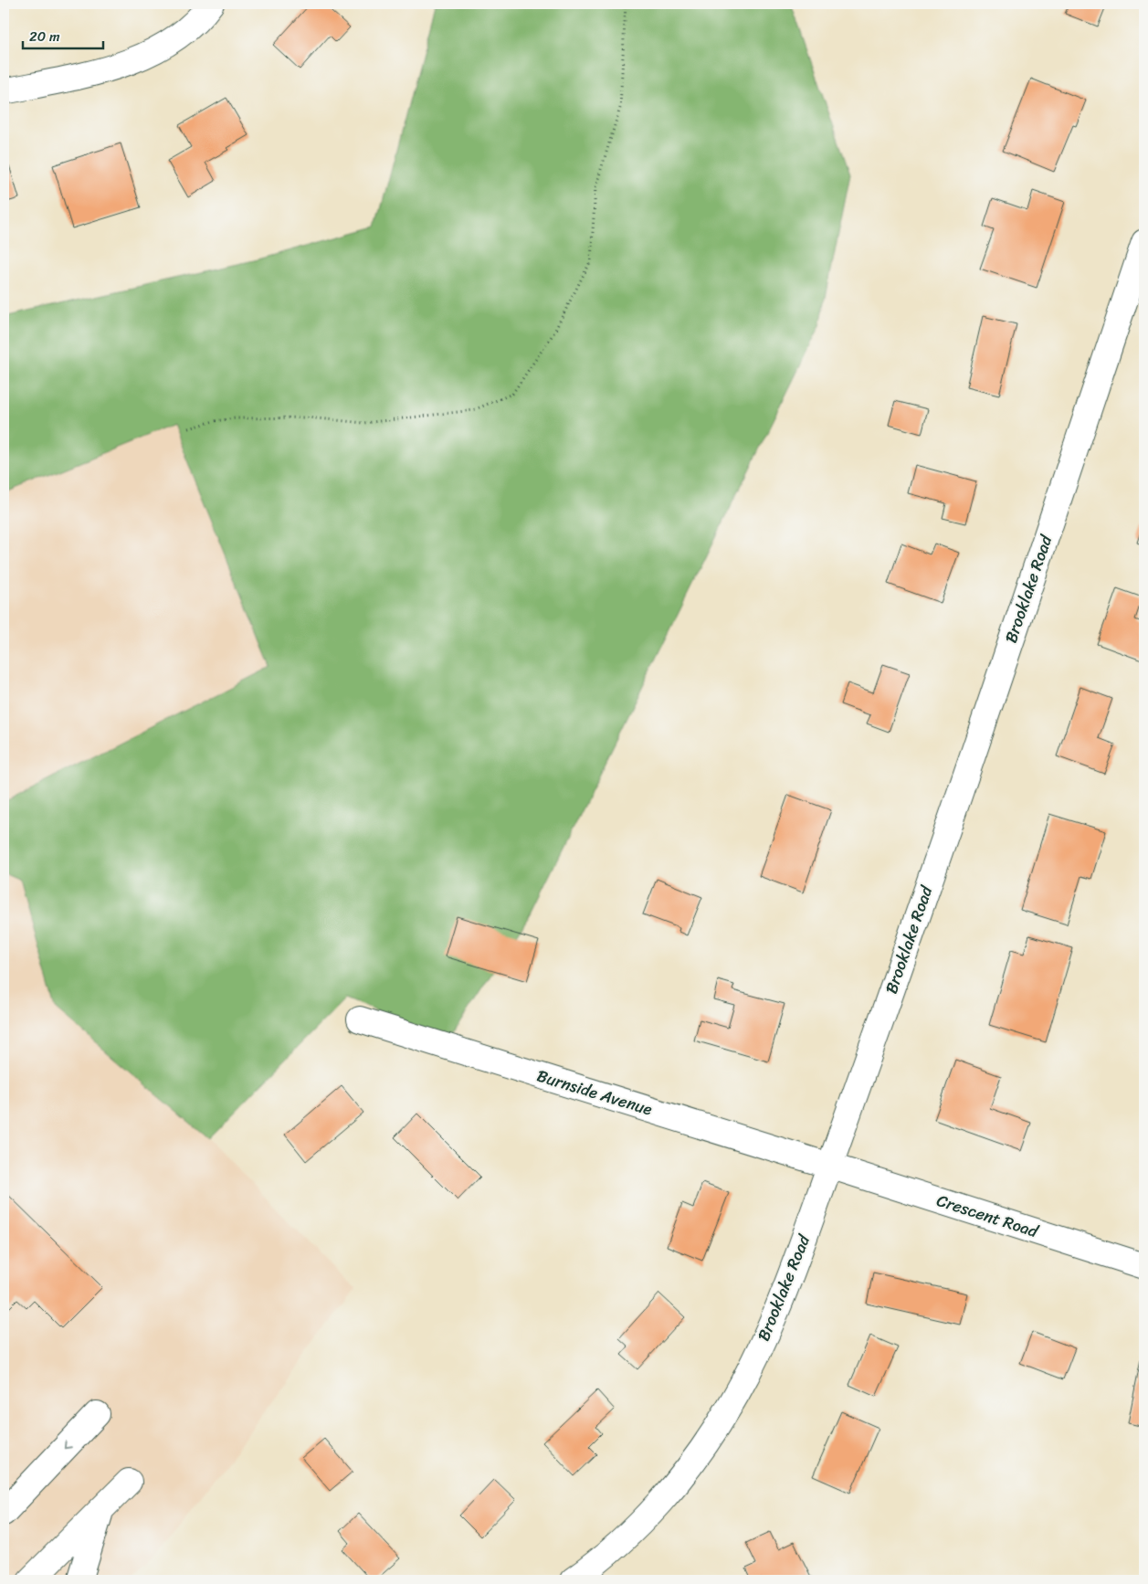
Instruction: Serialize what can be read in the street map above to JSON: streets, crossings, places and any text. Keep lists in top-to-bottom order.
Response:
{
  "streets": {
    "street": ["Brooklake Road", "Burnside Avenue", "Crescent Road"]
  },
  "crossings": [
    ["Brooklake Road", "Burnside Avenue"],
    ["Brooklake Road", "Crescent Road"],
    ["Burnside Avenue", "Crescent Road"]
  ],
  "scale_bar": "20 m"
}
